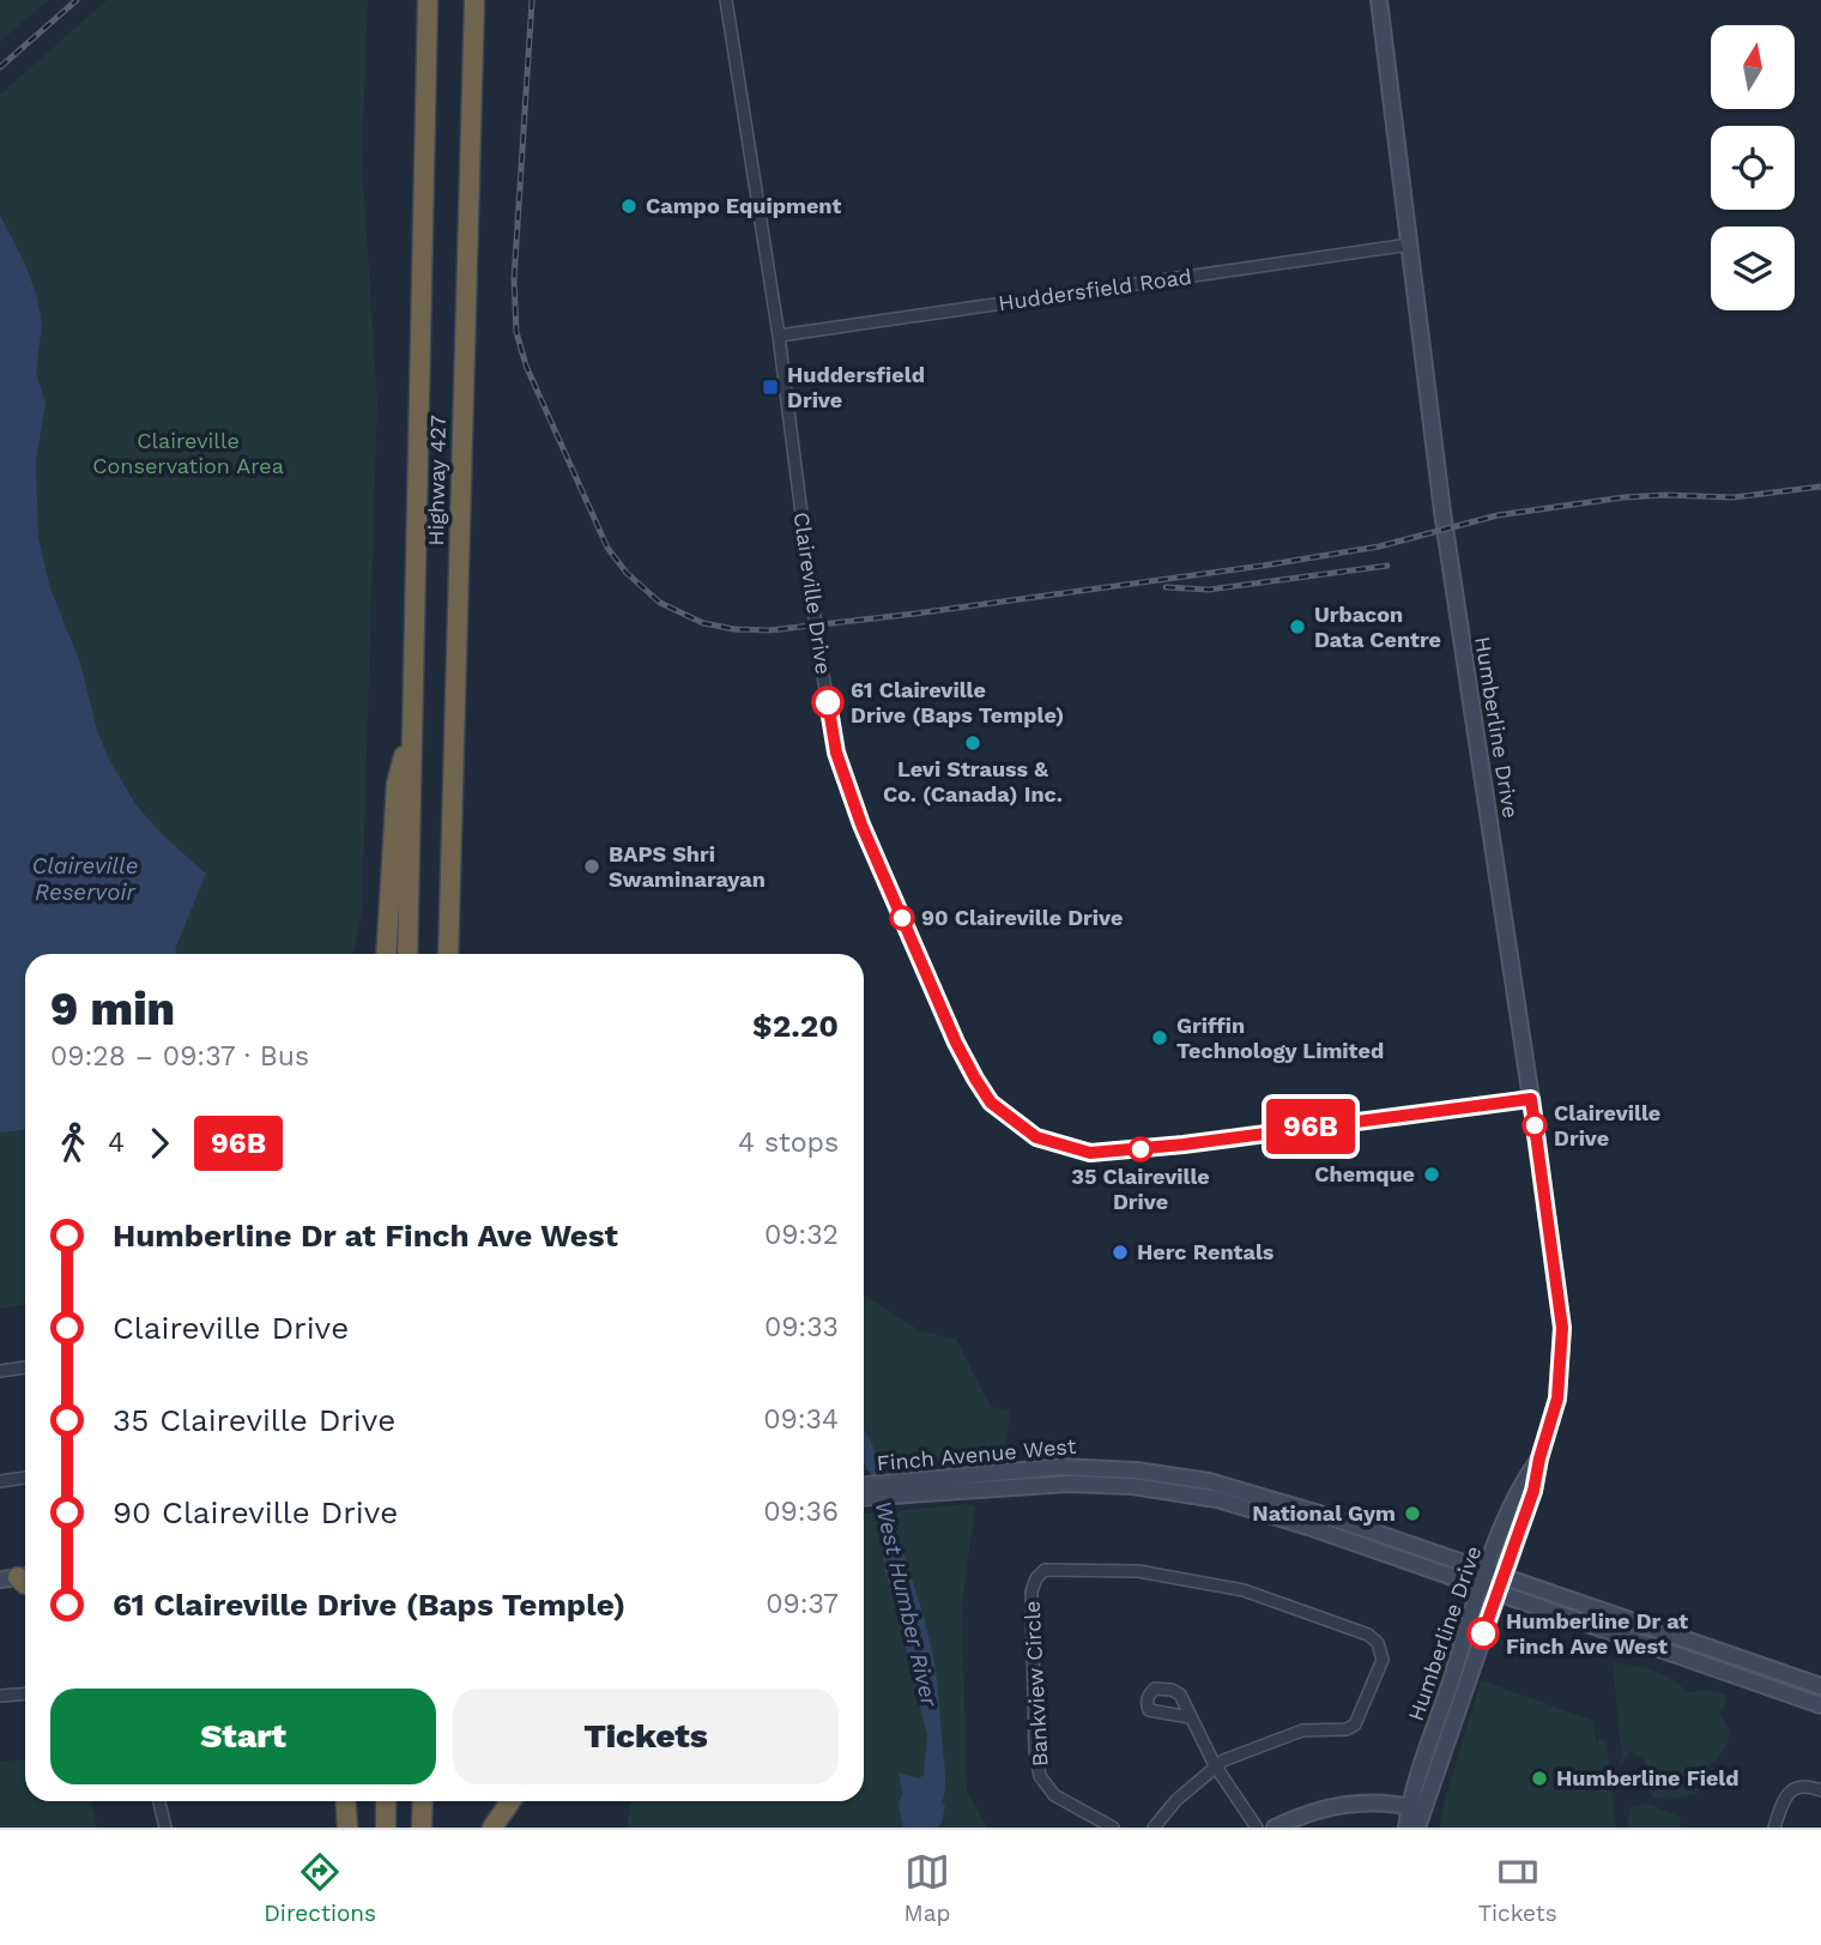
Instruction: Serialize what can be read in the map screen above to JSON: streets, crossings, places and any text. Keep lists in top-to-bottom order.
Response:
{
  "streets": {
    "highway": ["Highway 427"],
    "street": [
      "Huddersfield Road",
      "Claireville Drive",
      "Humberline Drive",
      "Finch Avenue West",
      "Bankview Circle"
    ]
  },
  "crossings": [
    ["Huddersfield Road", "Claireville Drive"],
    ["Huddersfield Road", "Humberline Drive"],
    ["Claireville Drive", "Humberline Drive"],
    ["Humberline Drive", "Finch Avenue West"]
  ],
  "water": ["Claireville Reservoir", "West Humber River"],
  "parks": ["Claireville Conservation Area"],
  "places": {
    "other": [
      "Campo Equipment",
      "Urbacon Data Centre",
      "61 Claireville Drive (Baps Temple)",
      "Levi Strauss & Co. (Canada) Inc.",
      "BAPS Shri Swaminarayan",
      "90 Claireville Drive",
      "Griffin Technology Limited",
      "Claireville Drive",
      "35 Claireville Drive",
      "Chemque",
      "Herc Rentals",
      "National Gym",
      "Humberline Dr at Finch Ave West",
      "Humberline Field"
    ],
    "transit": ["Huddersfield Drive"]
  },
  "lines": ["bus line 96B"],
  "north": "top",
  "page": {
    "on_map": "96B",
    "heading": ["9 min", "09:28 – 09:37 · Bus", "$2.20"],
    "legs": ["4", "96B", "4 stops"],
    "list": [
      {
        "name": "Humberline Dr at Finch Ave West",
        "value": "09:32"
      },
      {
        "name": "Claireville Drive",
        "value": "09:33"
      },
      {
        "name": "35 Claireville Drive",
        "value": "09:34"
      },
      {
        "name": "90 Claireville Drive",
        "value": "09:36"
      },
      {
        "name": "61 Claireville Drive (Baps Temple)",
        "value": "09:37"
      }
    ],
    "buttons": ["Start", "Tickets"],
    "tabs": ["Directions", "Map", "Tickets"]
  }
}
